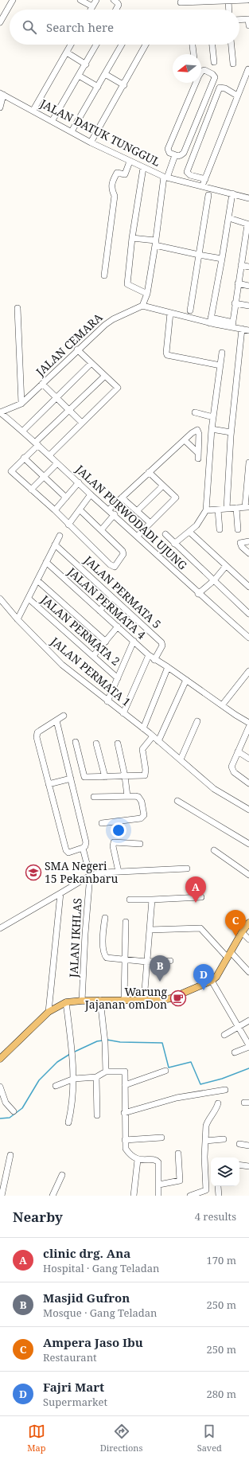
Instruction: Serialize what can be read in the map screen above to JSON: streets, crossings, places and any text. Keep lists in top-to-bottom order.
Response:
{
  "streets": {
    "street": [
      "JALAN DATUK TUNGGUL",
      "JALAN CEMARA",
      "JALAN PURWODADI UJUNG",
      "JALAN PERMATA 5",
      "JALAN PERMATA 4",
      "JALAN PERMATA 2",
      "JALAN PERMATA 1",
      "JALAN IKHLAS"
    ]
  },
  "crossings": [
    ["JALAN CEMARA", "JALAN PURWODADI UJUNG"],
    ["JALAN PERMATA 5", "JALAN PERMATA 4"]
  ],
  "places": {
    "school or university": ["SMA Negeri 15 Pekanbaru"],
    "cafe": ["Warung Jajanan omDon"]
  },
  "north": "left",
  "page": {
    "search": "Search here",
    "pins": [
      "A",
      "C",
      "B",
      "D"
    ],
    "heading": ["Nearby", "4 results"],
    "list": [
      {
        "mark": "A",
        "name": "clinic drg. Ana",
        "note": "Hospital · Gang Teladan",
        "value": "170 m"
      },
      {
        "mark": "B",
        "name": "Masjid Gufron",
        "note": "Mosque · Gang Teladan",
        "value": "250 m"
      },
      {
        "mark": "C",
        "name": "Ampera Jaso Ibu",
        "note": "Restaurant",
        "value": "250 m"
      },
      {
        "mark": "D",
        "name": "Fajri Mart",
        "note": "Supermarket",
        "value": "280 m"
      }
    ],
    "nav": ["Map", "Directions", "Saved"]
  }
}
